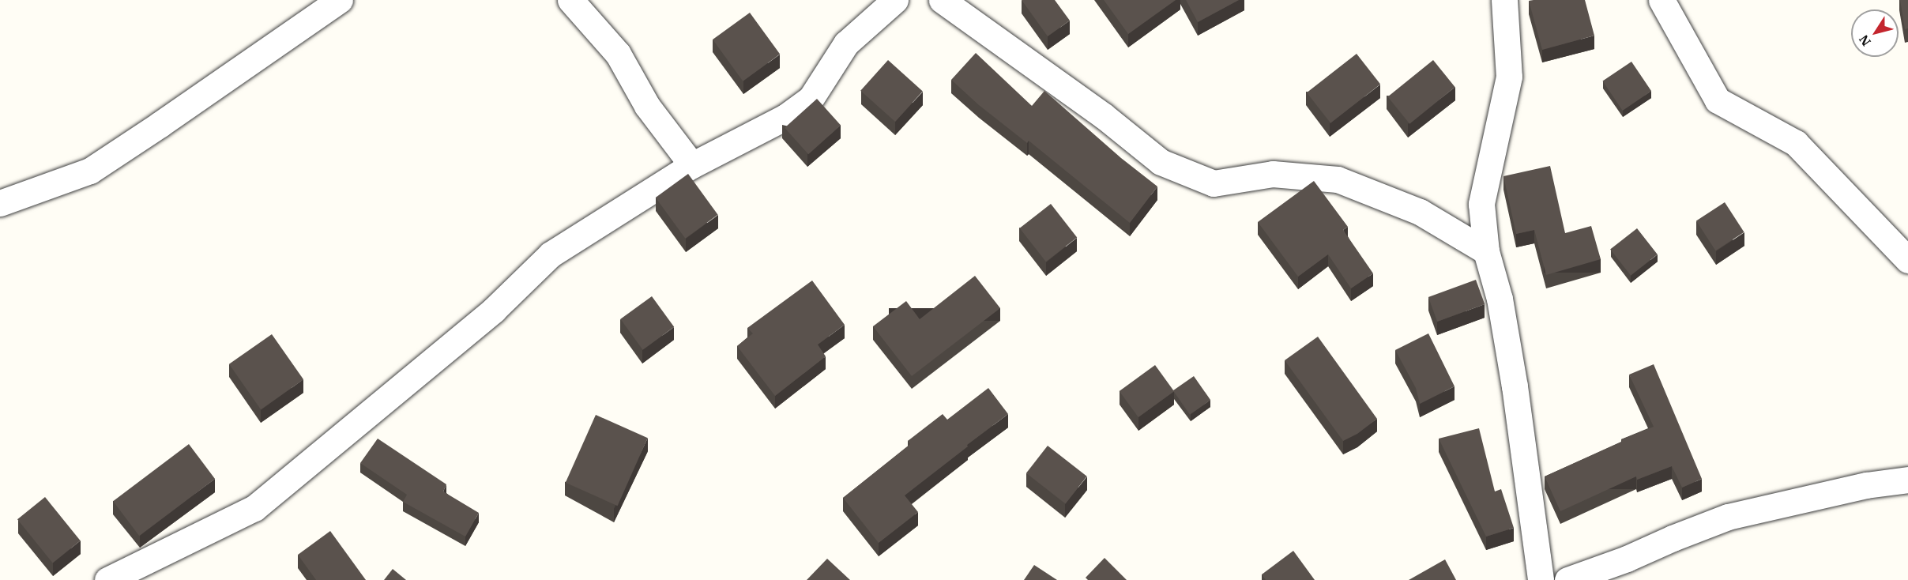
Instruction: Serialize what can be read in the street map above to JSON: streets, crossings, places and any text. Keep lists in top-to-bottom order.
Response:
{
  "north": "bottom left"
}
